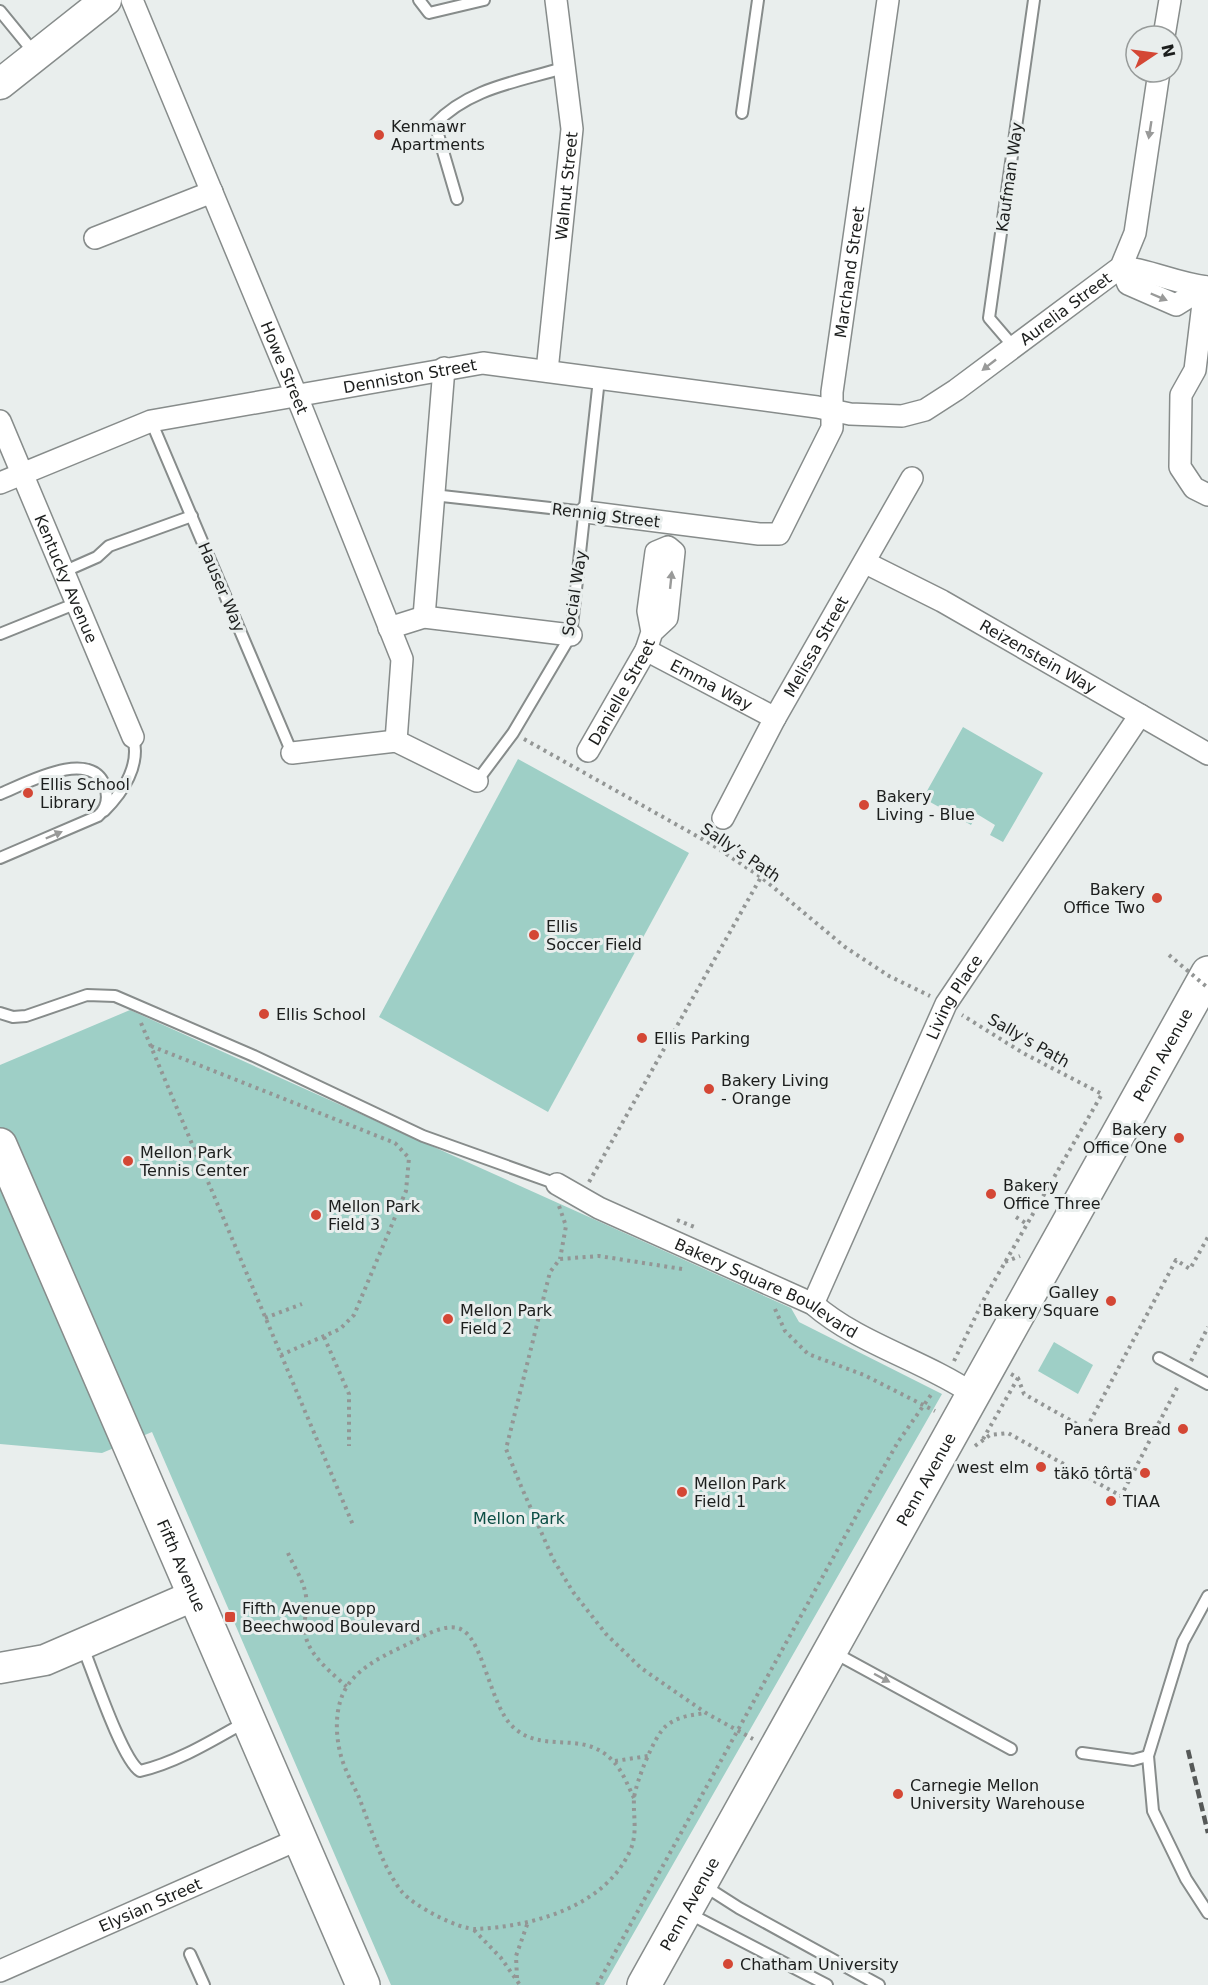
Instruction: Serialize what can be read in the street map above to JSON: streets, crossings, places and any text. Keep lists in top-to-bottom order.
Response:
{
  "streets": {
    "main road": ["Penn Avenue", "Fifth Avenue"],
    "street": [
      "Walnut Street",
      "Marchand Street",
      "Aurelia Street",
      "Howe Street",
      "Denniston Street",
      "Rennig Street",
      "Kentucky Avenue",
      "Melissa Street",
      "Reizenstein Way",
      "Emma Way",
      "Danielle Street",
      "Living Place",
      "Bakery Square Boulevard",
      "Elysian Street"
    ],
    "lane": ["Kaufman Way", "Hauser Way", "Social Way"],
    "path": ["Sally’s Path", "Sally's Path"]
  },
  "crossings": [
    ["Kaufman Way", "Aurelia Street"],
    ["Walnut Street", "Denniston Street"],
    ["Marchand Street", "Aurelia Street"],
    ["Marchand Street", "Denniston Street"],
    ["Marchand Street", "Rennig Street"],
    ["Aurelia Street", "Denniston Street"],
    ["Howe Street", "Denniston Street"],
    ["Denniston Street", "Kentucky Avenue"],
    ["Denniston Street", "Hauser Way"],
    ["Denniston Street", "Social Way"],
    ["Rennig Street", "Social Way"],
    ["Social Way", "Sally’s Path"],
    ["Melissa Street", "Reizenstein Way"],
    ["Melissa Street", "Emma Way"],
    ["Reizenstein Way", "Living Place"],
    ["Emma Way", "Danielle Street"],
    ["Sally’s Path", "Living Place"],
    ["Sally’s Path", "Sally's Path"],
    ["Living Place", "Sally's Path"],
    ["Living Place", "Bakery Square Boulevard"],
    ["Penn Avenue", "Bakery Square Boulevard"],
    ["Fifth Avenue", "Elysian Street"]
  ],
  "one_way": ["Aurelia Street"],
  "parks": ["Mellon Park"],
  "places": {
    "other": [
      "Kenmawr Apartments",
      "Ellis School Library",
      "Bakery Living - Blue",
      "Bakery Office Two",
      "Ellis Soccer Field",
      "Ellis School",
      "Ellis Parking",
      "Bakery Living - Orange",
      "Bakery Office One",
      "Mellon Park Tennis Center",
      "Bakery Office Three",
      "Mellon Park Field 3",
      "Galley Bakery Square",
      "Mellon Park Field 2",
      "Panera Bread",
      "west elm",
      "täkō tôrtä",
      "Mellon Park Field 1",
      "TIAA",
      "Carnegie Mellon University Warehouse",
      "Chatham University"
    ],
    "transit": ["Fifth Avenue opp Beechwood Boulevard"]
  },
  "north": "right"
}
